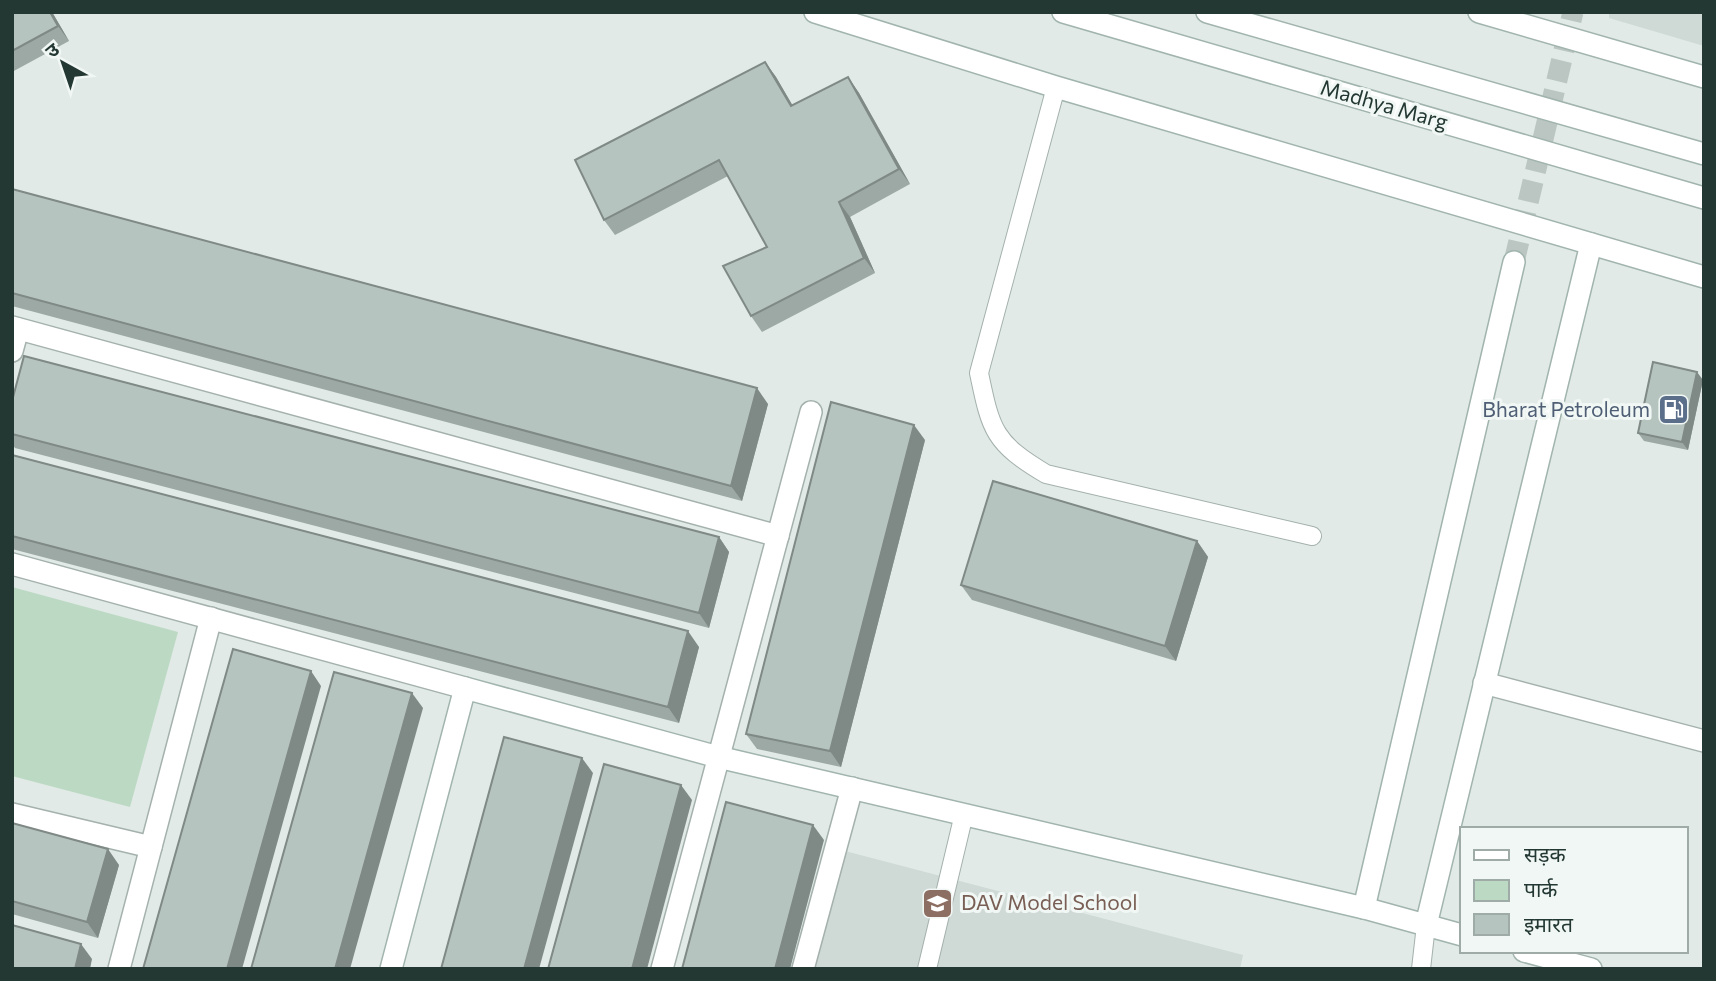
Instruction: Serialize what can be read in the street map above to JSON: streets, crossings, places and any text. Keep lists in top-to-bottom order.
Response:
{
  "streets": {
    "street": ["Madhya Marg"]
  },
  "places": {
    "fuel station": ["Bharat Petroleum"],
    "school or university": ["DAV Model School"]
  },
  "legend": ["सड़क", "पार्क", "इमारत"],
  "north": "top left"
}
